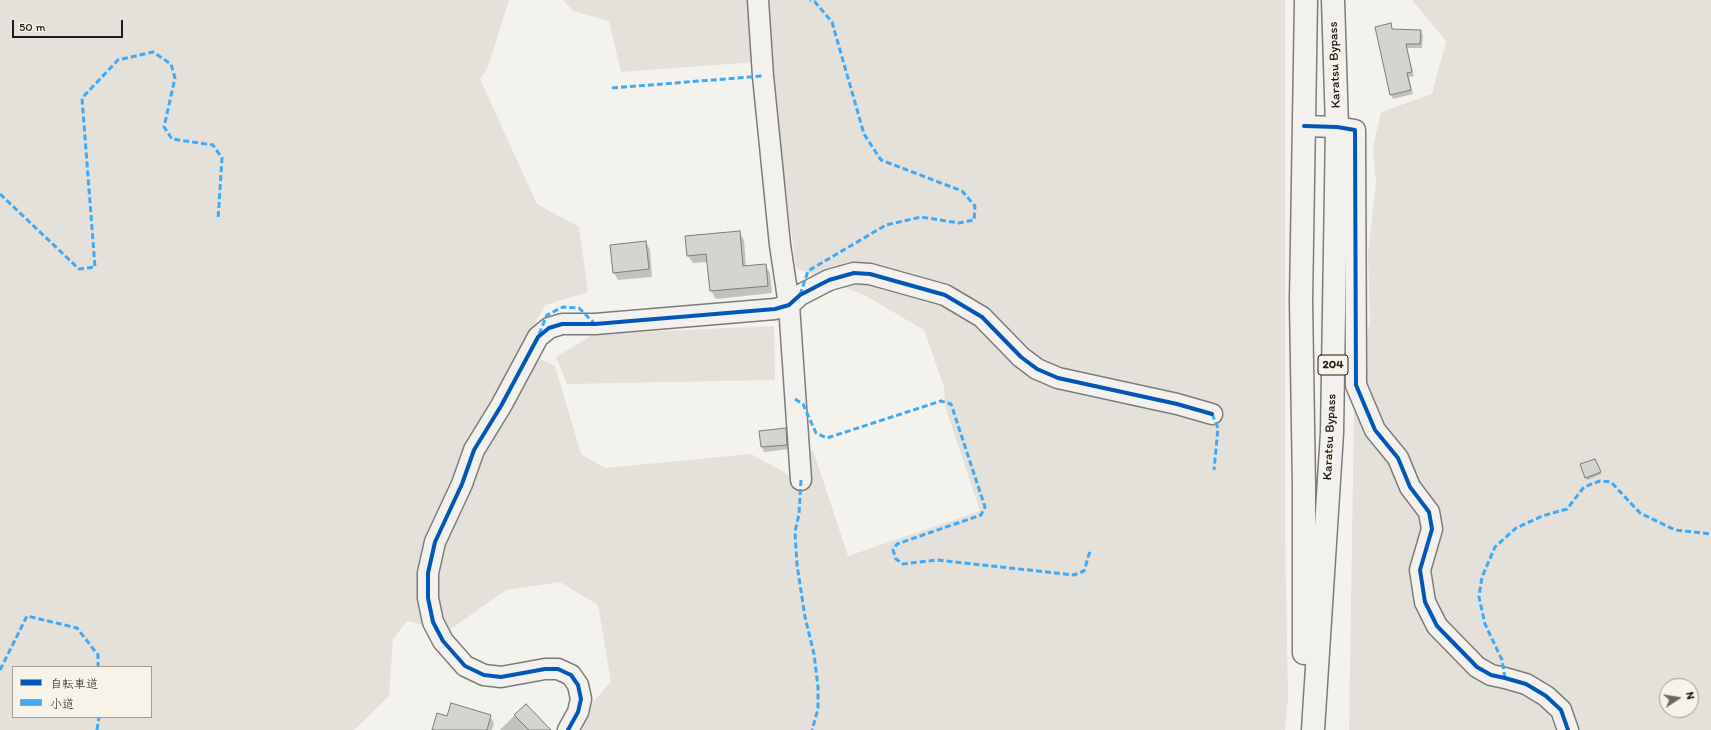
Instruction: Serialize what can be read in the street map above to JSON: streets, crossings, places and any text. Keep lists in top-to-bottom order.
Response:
{
  "streets": {
    "highway": ["Karatsu Bypass", "204"]
  },
  "legend": ["自転車道", "小道"],
  "scale_bar": "50 m",
  "north": "right"
}
